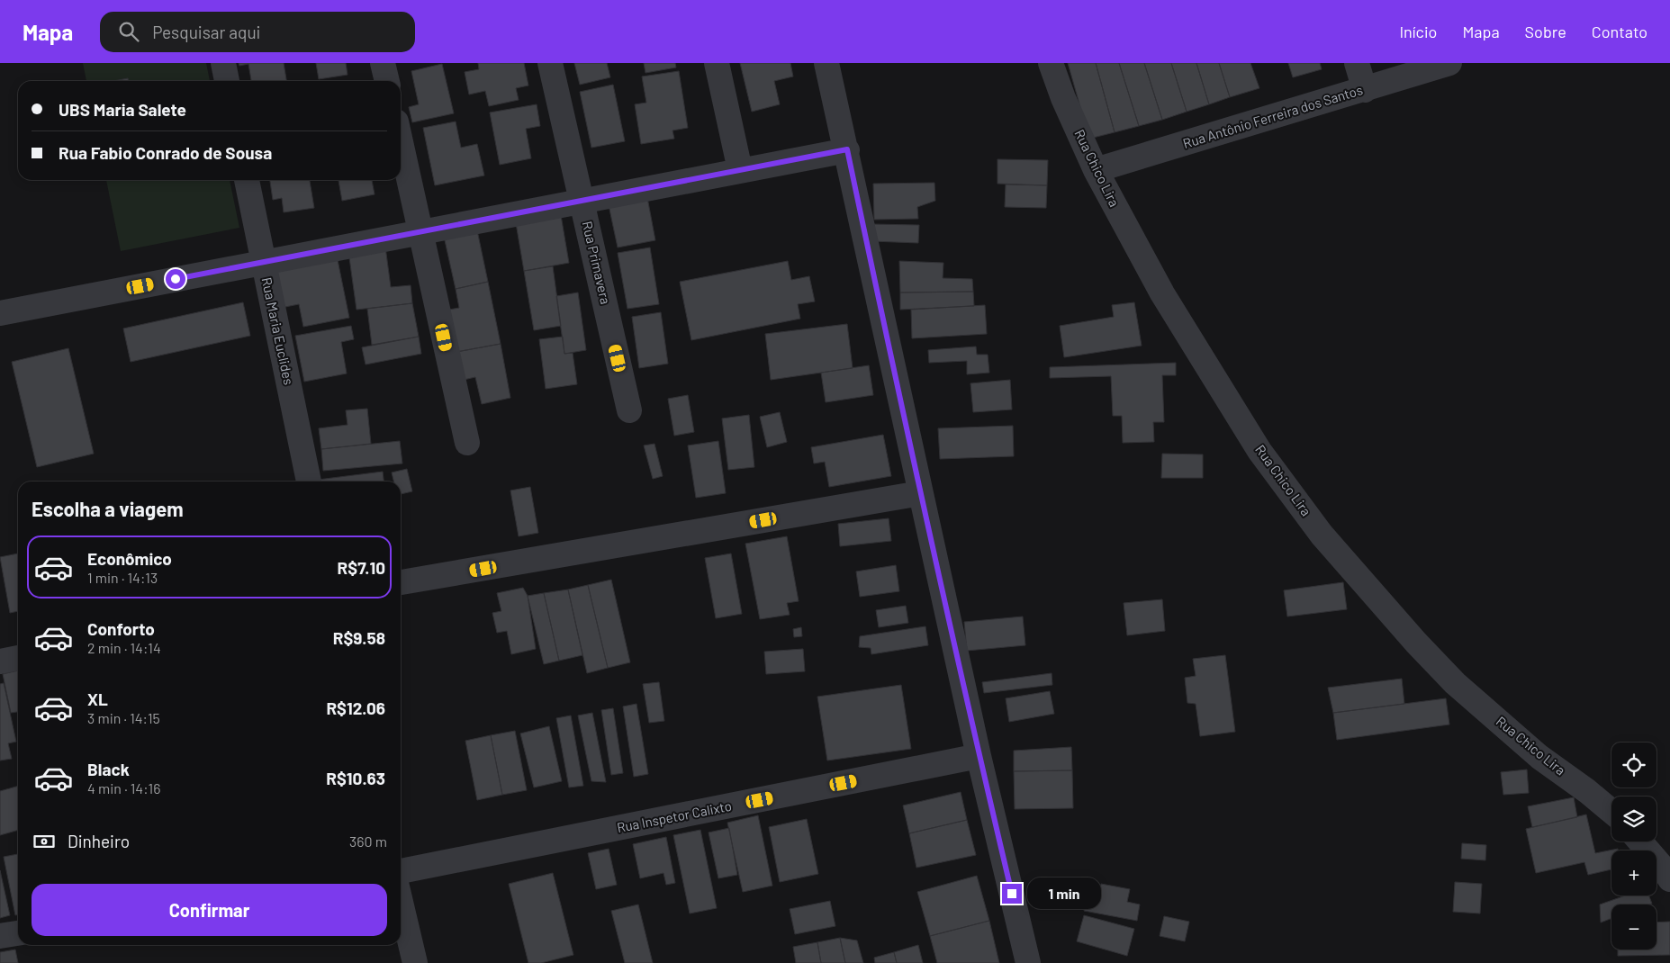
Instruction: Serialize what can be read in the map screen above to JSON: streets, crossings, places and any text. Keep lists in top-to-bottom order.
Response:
{
  "streets": {
    "street": [
      "Rua Antônio Ferreira dos Santos",
      "Rua Chico Lira",
      "Rua Primavera",
      "Rua Maria Euclides",
      "Rua Inspetor Calixto"
    ]
  },
  "crossings": [
    ["Rua Antônio Ferreira dos Santos", "Rua Chico Lira"]
  ],
  "page": {
    "header": "Mapa",
    "search": "Pesquisar aqui",
    "nav": [
      "Início",
      "Mapa",
      "Sobre",
      "Contato"
    ],
    "banner": ["UBS Maria Salete", "Rua Fabio Conrado de Sousa"],
    "heading": "Escolha a viagem",
    "list": [
      {
        "name": "Econômico",
        "note": "1 min · 14:13",
        "value": "R$7.10"
      },
      {
        "name": "Conforto",
        "note": "2 min · 14:14",
        "value": "R$9.58"
      },
      {
        "name": "XL",
        "note": "3 min · 14:15",
        "value": "R$12.06"
      },
      {
        "name": "Black",
        "note": "4 min · 14:16",
        "value": "R$10.63"
      }
    ],
    "map_buttons": ["+", "−"],
    "pay": ["Dinheiro", "360 m"],
    "buttons": "Confirmar",
    "bubble": "1 min"
  }
}
